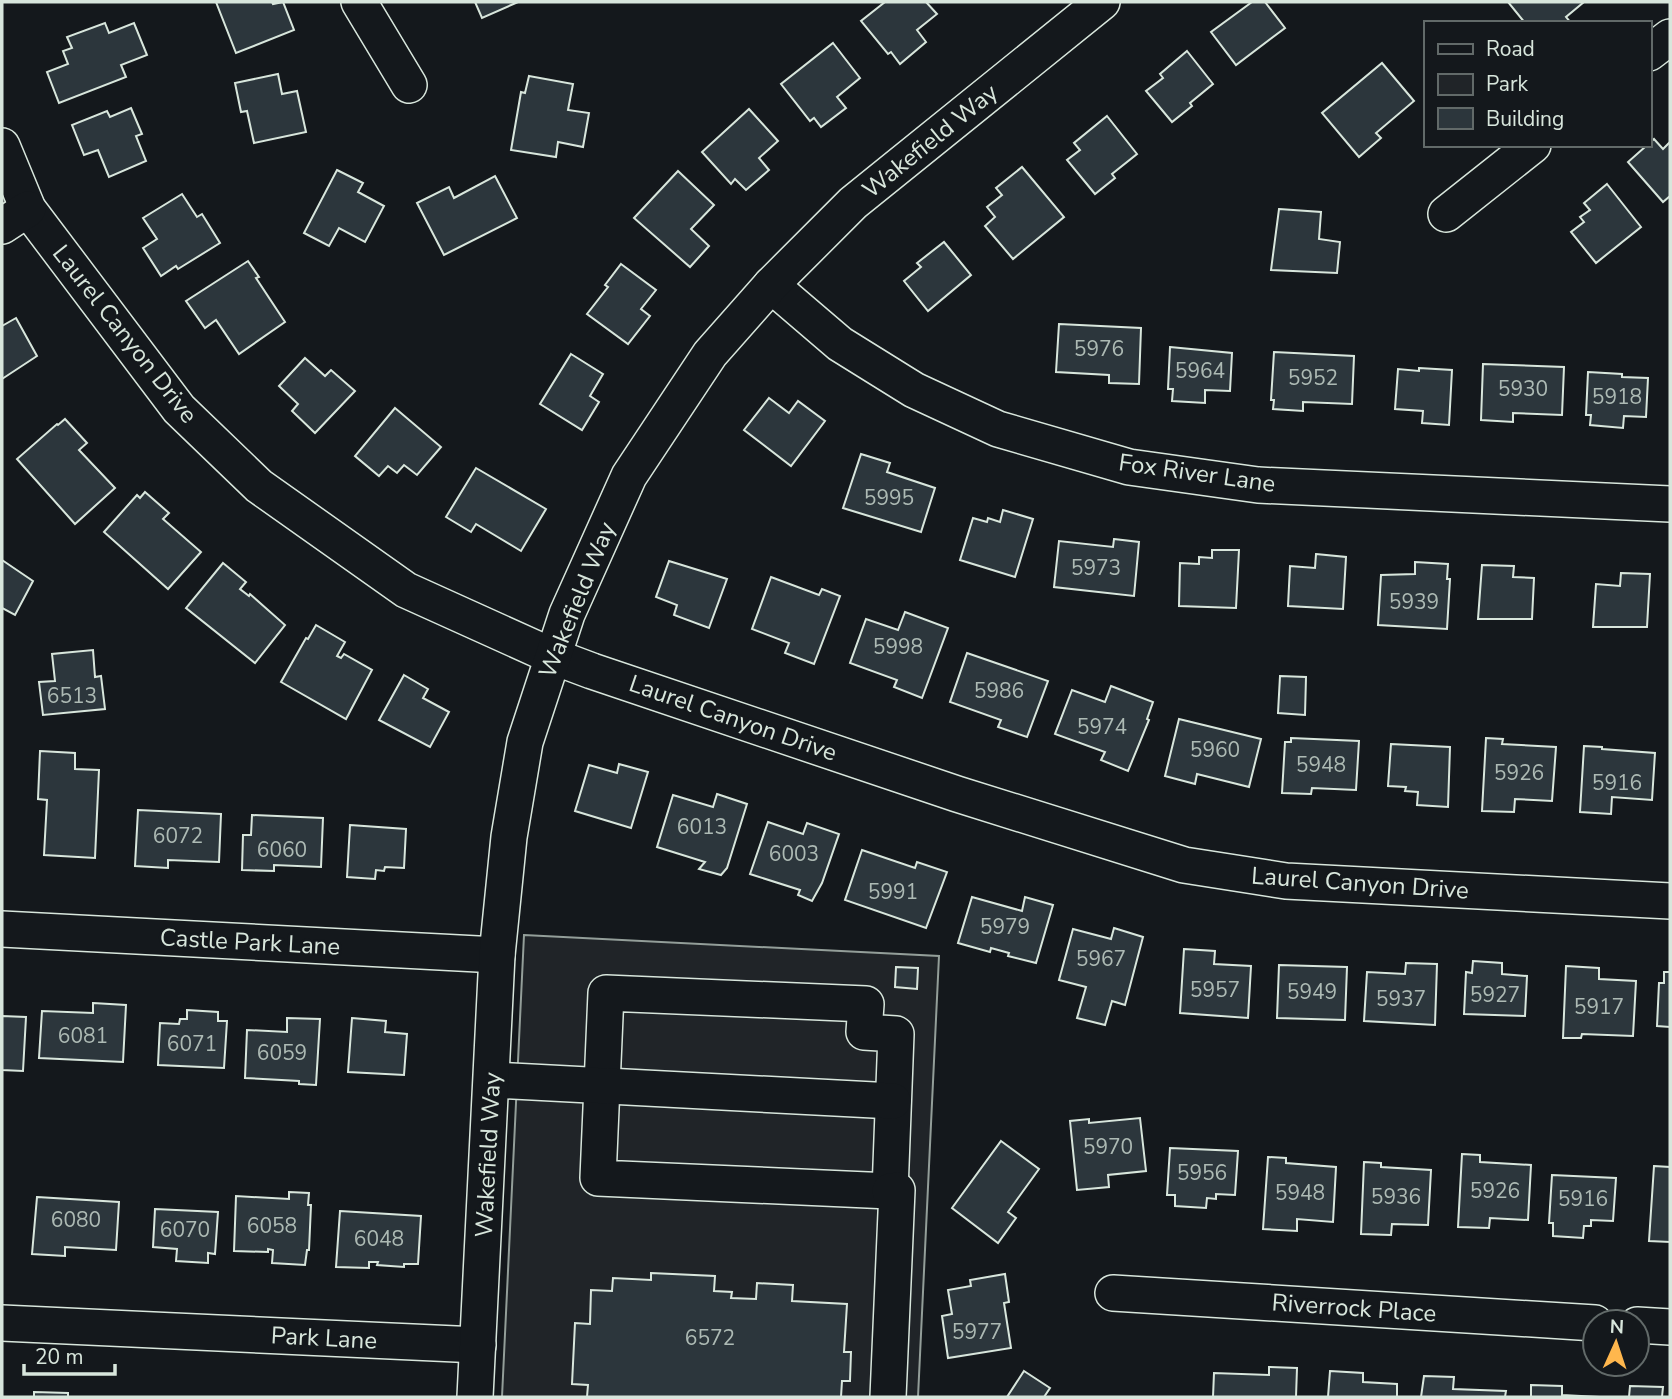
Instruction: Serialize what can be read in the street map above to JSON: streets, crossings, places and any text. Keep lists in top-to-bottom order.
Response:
{
  "streets": {
    "street": [
      "Wakefield Way",
      "Laurel Canyon Drive",
      "Fox River Lane",
      "Castle Park Lane",
      "Riverrock Place",
      "Park Lane"
    ]
  },
  "crossings": [
    ["Wakefield Way", "Laurel Canyon Drive"],
    ["Wakefield Way", "Fox River Lane"],
    ["Wakefield Way", "Castle Park Lane"],
    ["Wakefield Way", "Park Lane"]
  ],
  "house_numbers": [
    "5976",
    "5964",
    "5952",
    "5930",
    "5918",
    "5995",
    "5973",
    "5939",
    "5998",
    "5986",
    "6513",
    "5974",
    "5960",
    "5948",
    "5926",
    "5916",
    "6013",
    "6072",
    "6060",
    "6003",
    "5991",
    "5979",
    "5967",
    "5957",
    "5949",
    "5927",
    "5937",
    "5917",
    "6081",
    "6071",
    "6059",
    "5970",
    "5956",
    "5926",
    "5948",
    "5936",
    "5916",
    "6080",
    "6058",
    "6070",
    "6048",
    "5977",
    "6572"
  ],
  "legend": ["Road", "Park", "Building"],
  "scale_bar": "20 m",
  "north": "top"
}
